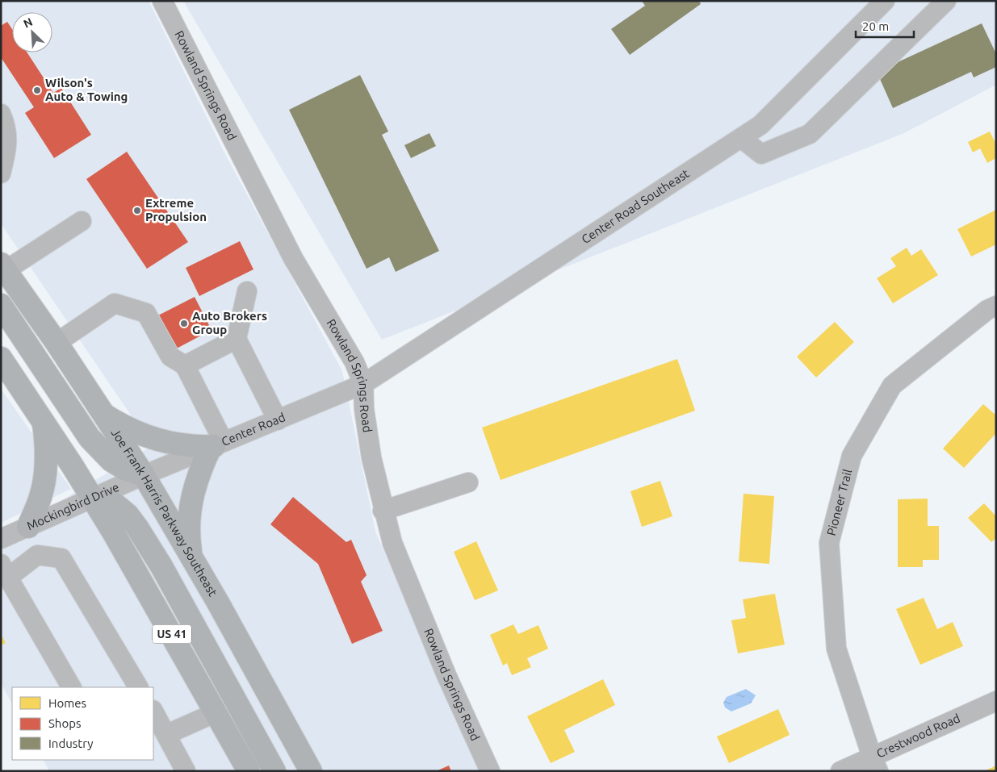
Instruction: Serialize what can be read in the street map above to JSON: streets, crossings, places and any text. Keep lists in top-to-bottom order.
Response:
{
  "streets": {
    "main road": ["Joe Frank Harris Parkway Southeast", "US 41"],
    "street": [
      "Rowland Springs Road",
      "Center Road Southeast",
      "Center Road",
      "Pioneer Trail",
      "Mockingbird Drive",
      "Crestwood Road"
    ]
  },
  "crossings": [
    ["Rowland Springs Road", "Center Road Southeast"],
    ["Rowland Springs Road", "Center Road"],
    ["Center Road Southeast", "Center Road"],
    ["Center Road", "Mockingbird Drive"],
    ["Center Road", "Joe Frank Harris Parkway Southeast"],
    ["Pioneer Trail", "Crestwood Road"],
    ["Mockingbird Drive", "Joe Frank Harris Parkway Southeast"],
    ["Mockingbird Drive", "US 41"]
  ],
  "places": ["Wilson's Auto & Towing", "Extreme Propulsion", "Auto Brokers Group"],
  "legend": ["Homes", "Shops", "Industry"],
  "scale_bar": "20 m",
  "north": "top left"
}
